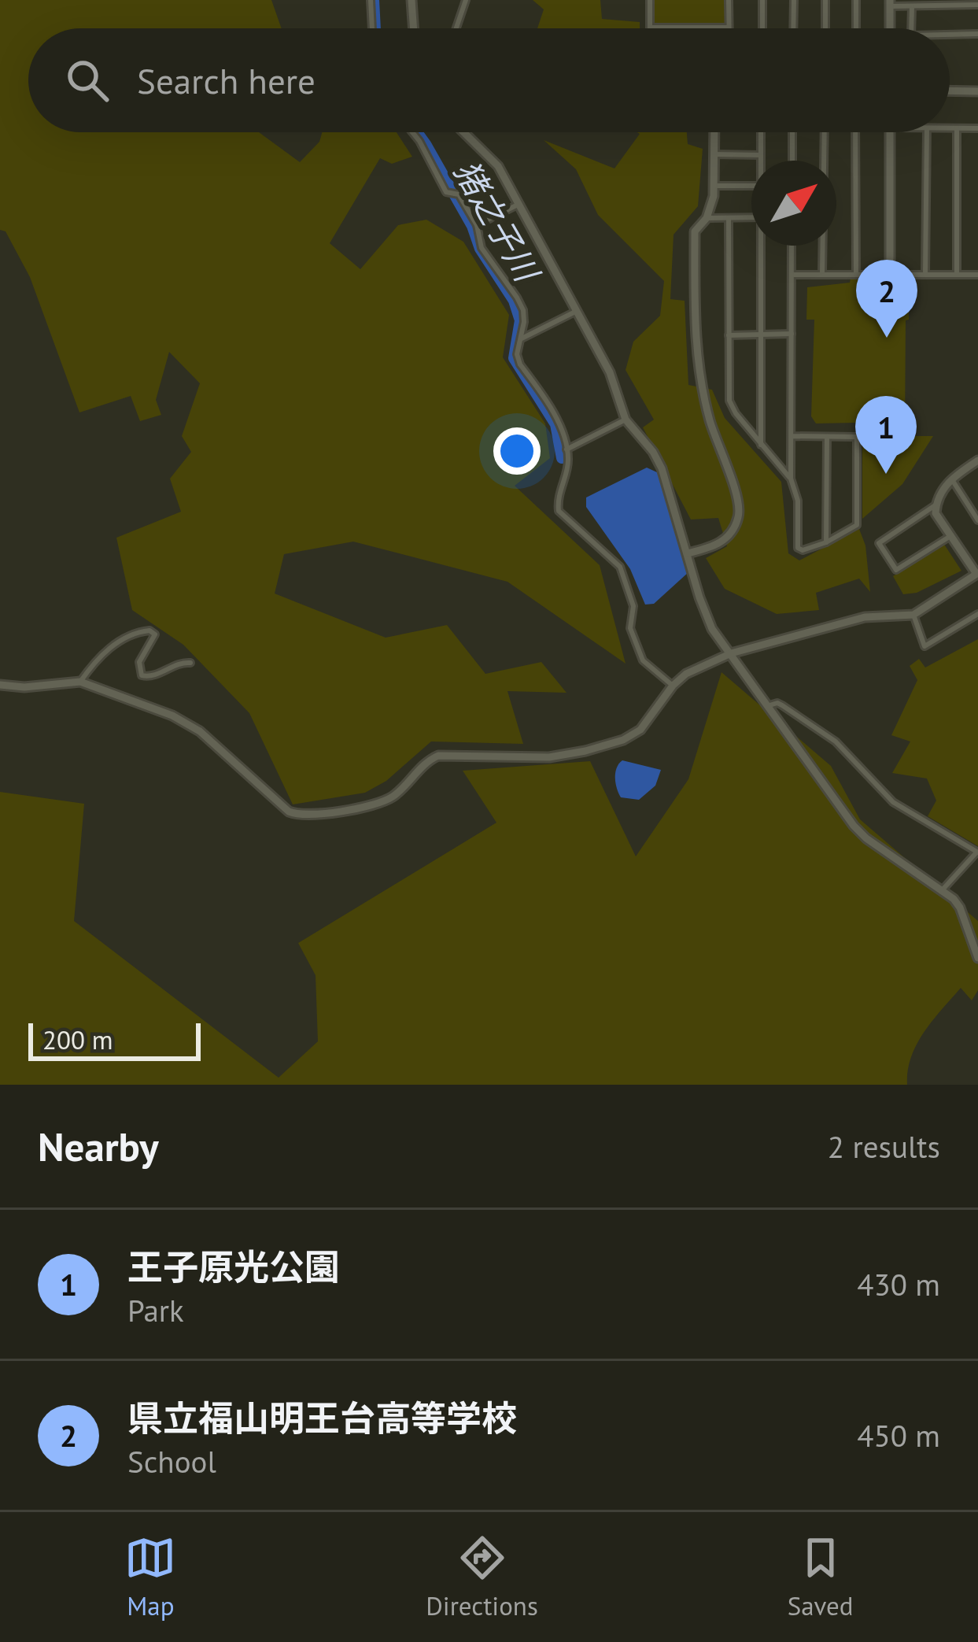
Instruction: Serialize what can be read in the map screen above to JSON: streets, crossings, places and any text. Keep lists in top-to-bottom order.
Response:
{
  "water": ["猪之子川"],
  "scale_bar": "200 m",
  "north": "top right",
  "page": {
    "search": "Search here",
    "pins": ["2", "1"],
    "scale": "200 m",
    "heading": ["Nearby", "2 results"],
    "list": [
      {
        "mark": "1",
        "name": "王子原光公園",
        "note": "Park",
        "value": "430 m"
      },
      {
        "mark": "2",
        "name": "県立福山明王台高等学校",
        "note": "School",
        "value": "450 m"
      }
    ],
    "nav": ["Map", "Directions", "Saved"]
  }
}
